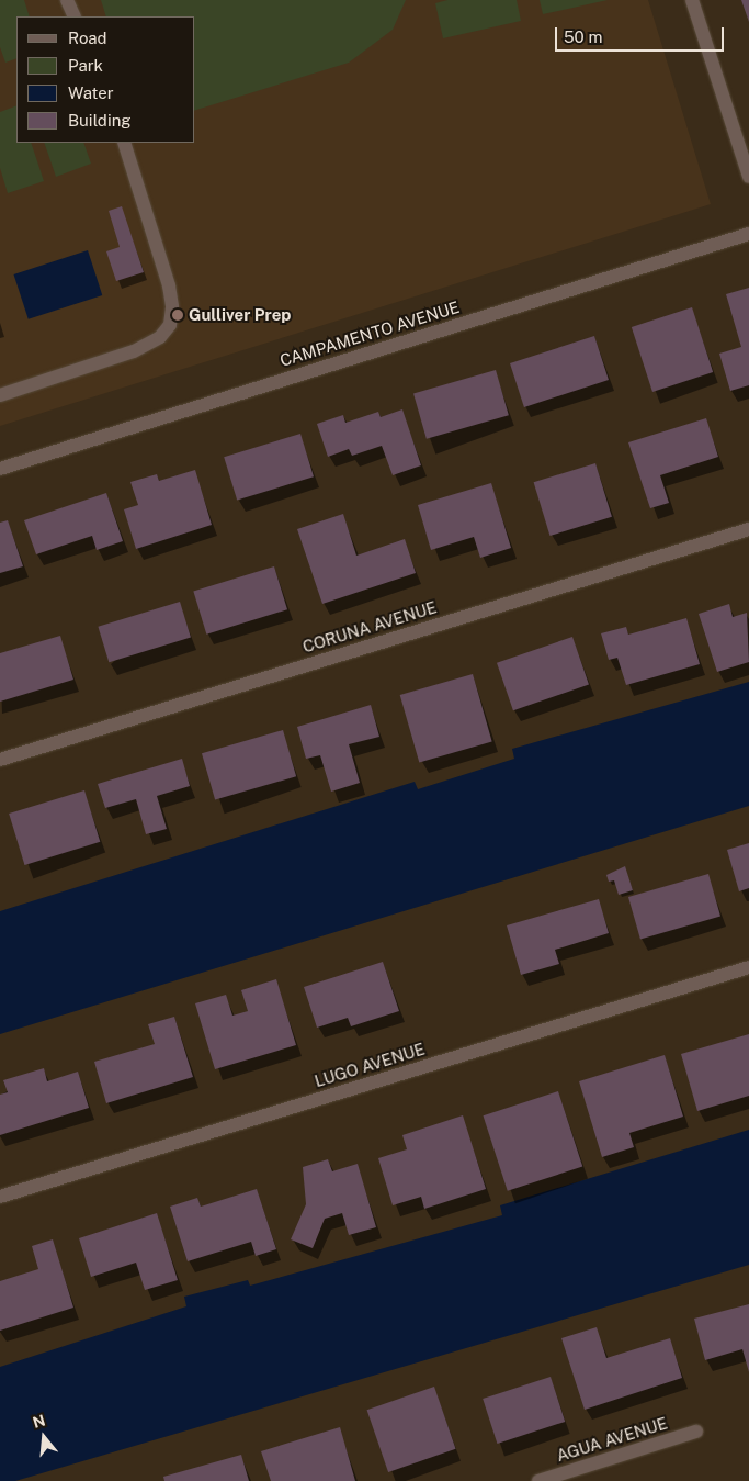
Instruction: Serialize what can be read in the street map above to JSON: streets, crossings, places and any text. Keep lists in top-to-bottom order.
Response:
{
  "streets": {
    "street": [
      "CAMPAMENTO AVENUE",
      "CORUNA AVENUE",
      "LUGO AVENUE",
      "AGUA AVENUE"
    ]
  },
  "places": ["Gulliver Prep"],
  "legend": [
    "Road",
    "Park",
    "Water",
    "Building"
  ],
  "scale_bar": "50 m",
  "north": "top"
}
